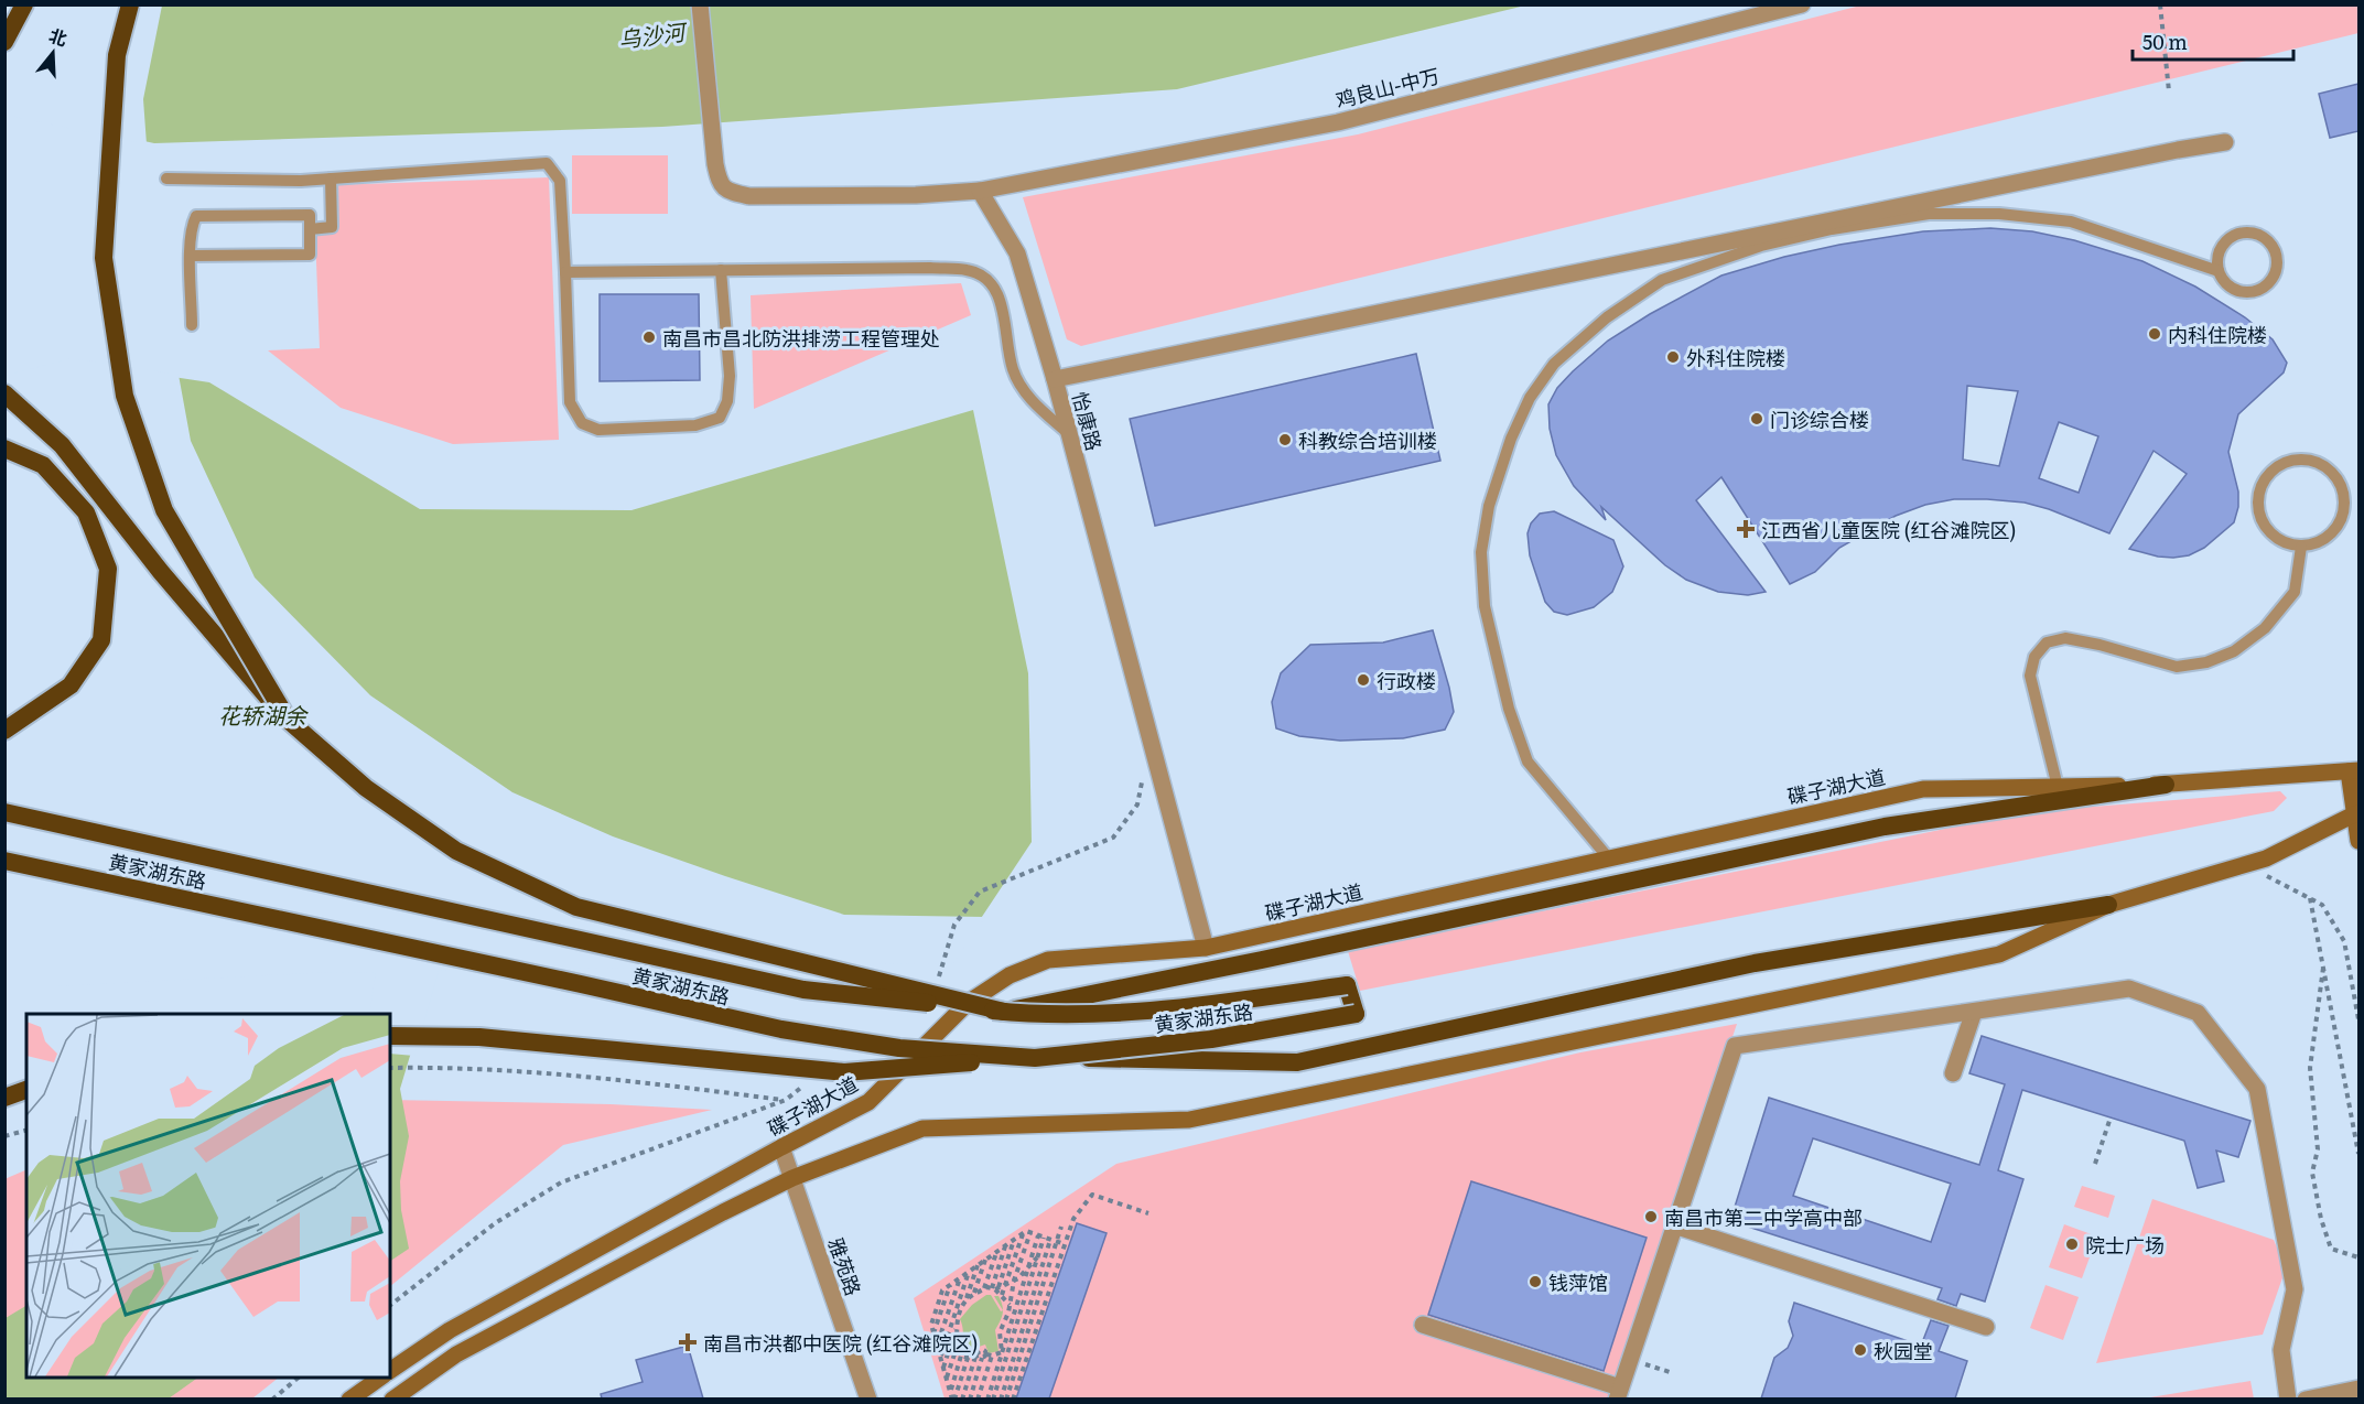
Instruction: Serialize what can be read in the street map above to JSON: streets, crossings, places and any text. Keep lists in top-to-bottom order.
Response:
{
  "streets": {
    "highway": ["黄家湖东路"],
    "main road": ["碟子湖大道"],
    "street": ["鸡良山-中万", "怡康路", "雅苑路"]
  },
  "crossings": [
    ["鸡良山-中万", "怡康路"],
    ["怡康路", "碟子湖大道"],
    ["碟子湖大道", "雅苑路"]
  ],
  "water": ["乌沙河", "花轿湖余"],
  "places": {
    "other": [
      "内科住院楼",
      "南昌市昌北防洪排涝工程管理处",
      "外科住院楼",
      "门诊综合楼",
      "科教综合培训楼",
      "行政楼",
      "南昌市第二中学高中部",
      "院士广场",
      "钱萍馆",
      "秋园堂"
    ],
    "health": ["江西省儿童医院 (红谷滩院区)", "南昌市洪都中医院 (红谷滩院区)"]
  },
  "scale_bar": "50 m",
  "north": "top"
}
